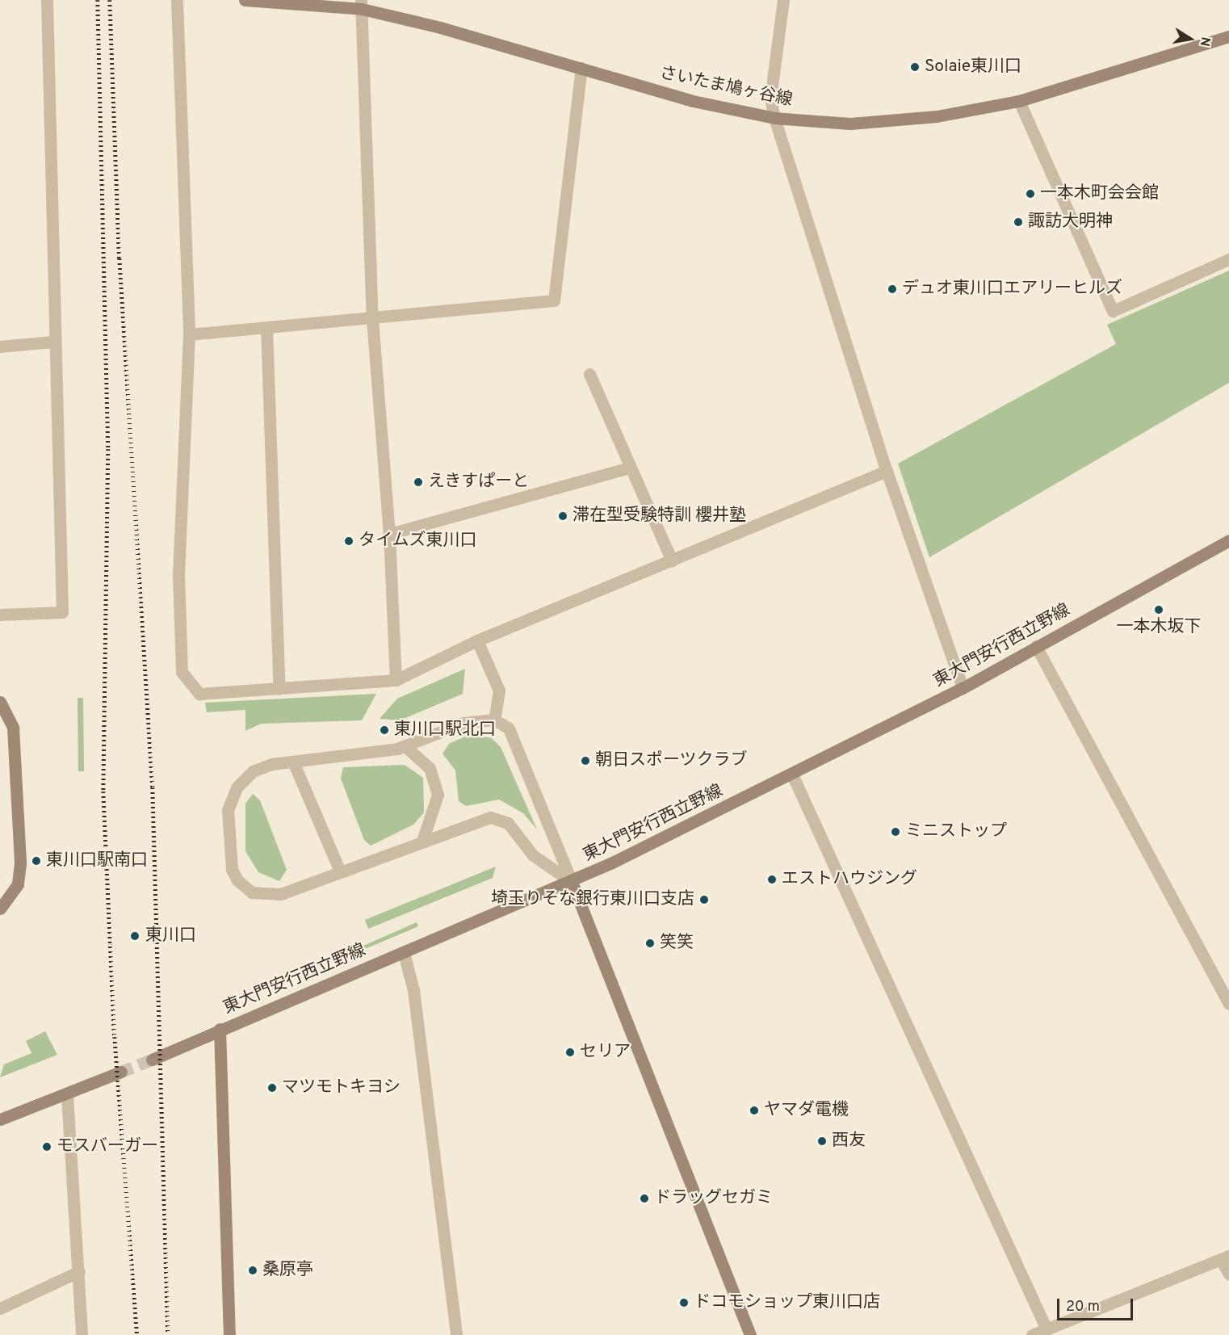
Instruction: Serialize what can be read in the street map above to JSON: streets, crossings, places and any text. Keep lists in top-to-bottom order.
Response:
{
  "streets": {
    "main road": ["さいたま鳩ヶ谷線", "東大門安行西立野線"]
  },
  "places": [
    "Solaie東川口",
    "一本木町会会館",
    "諏訪大明神",
    "デュオ東川口エアリーヒルズ",
    "えきすぱーと",
    "滞在型受験特訓 櫻井塾",
    "タイムズ東川口",
    "一本木坂下",
    "東川口駅北口",
    "朝日スポーツクラブ",
    "ミニストップ",
    "東川口駅南口",
    "エストハウジング",
    "埼玉りそな銀行東川口支店",
    "東川口",
    "笑笑",
    "セリア",
    "マツモトキヨシ",
    "ヤマダ電機",
    "西友",
    "モスバーガー",
    "ドラッグセガミ",
    "桑原亭",
    "ドコモショップ東川口店"
  ],
  "scale_bar": "20 m",
  "north": "right"
}
